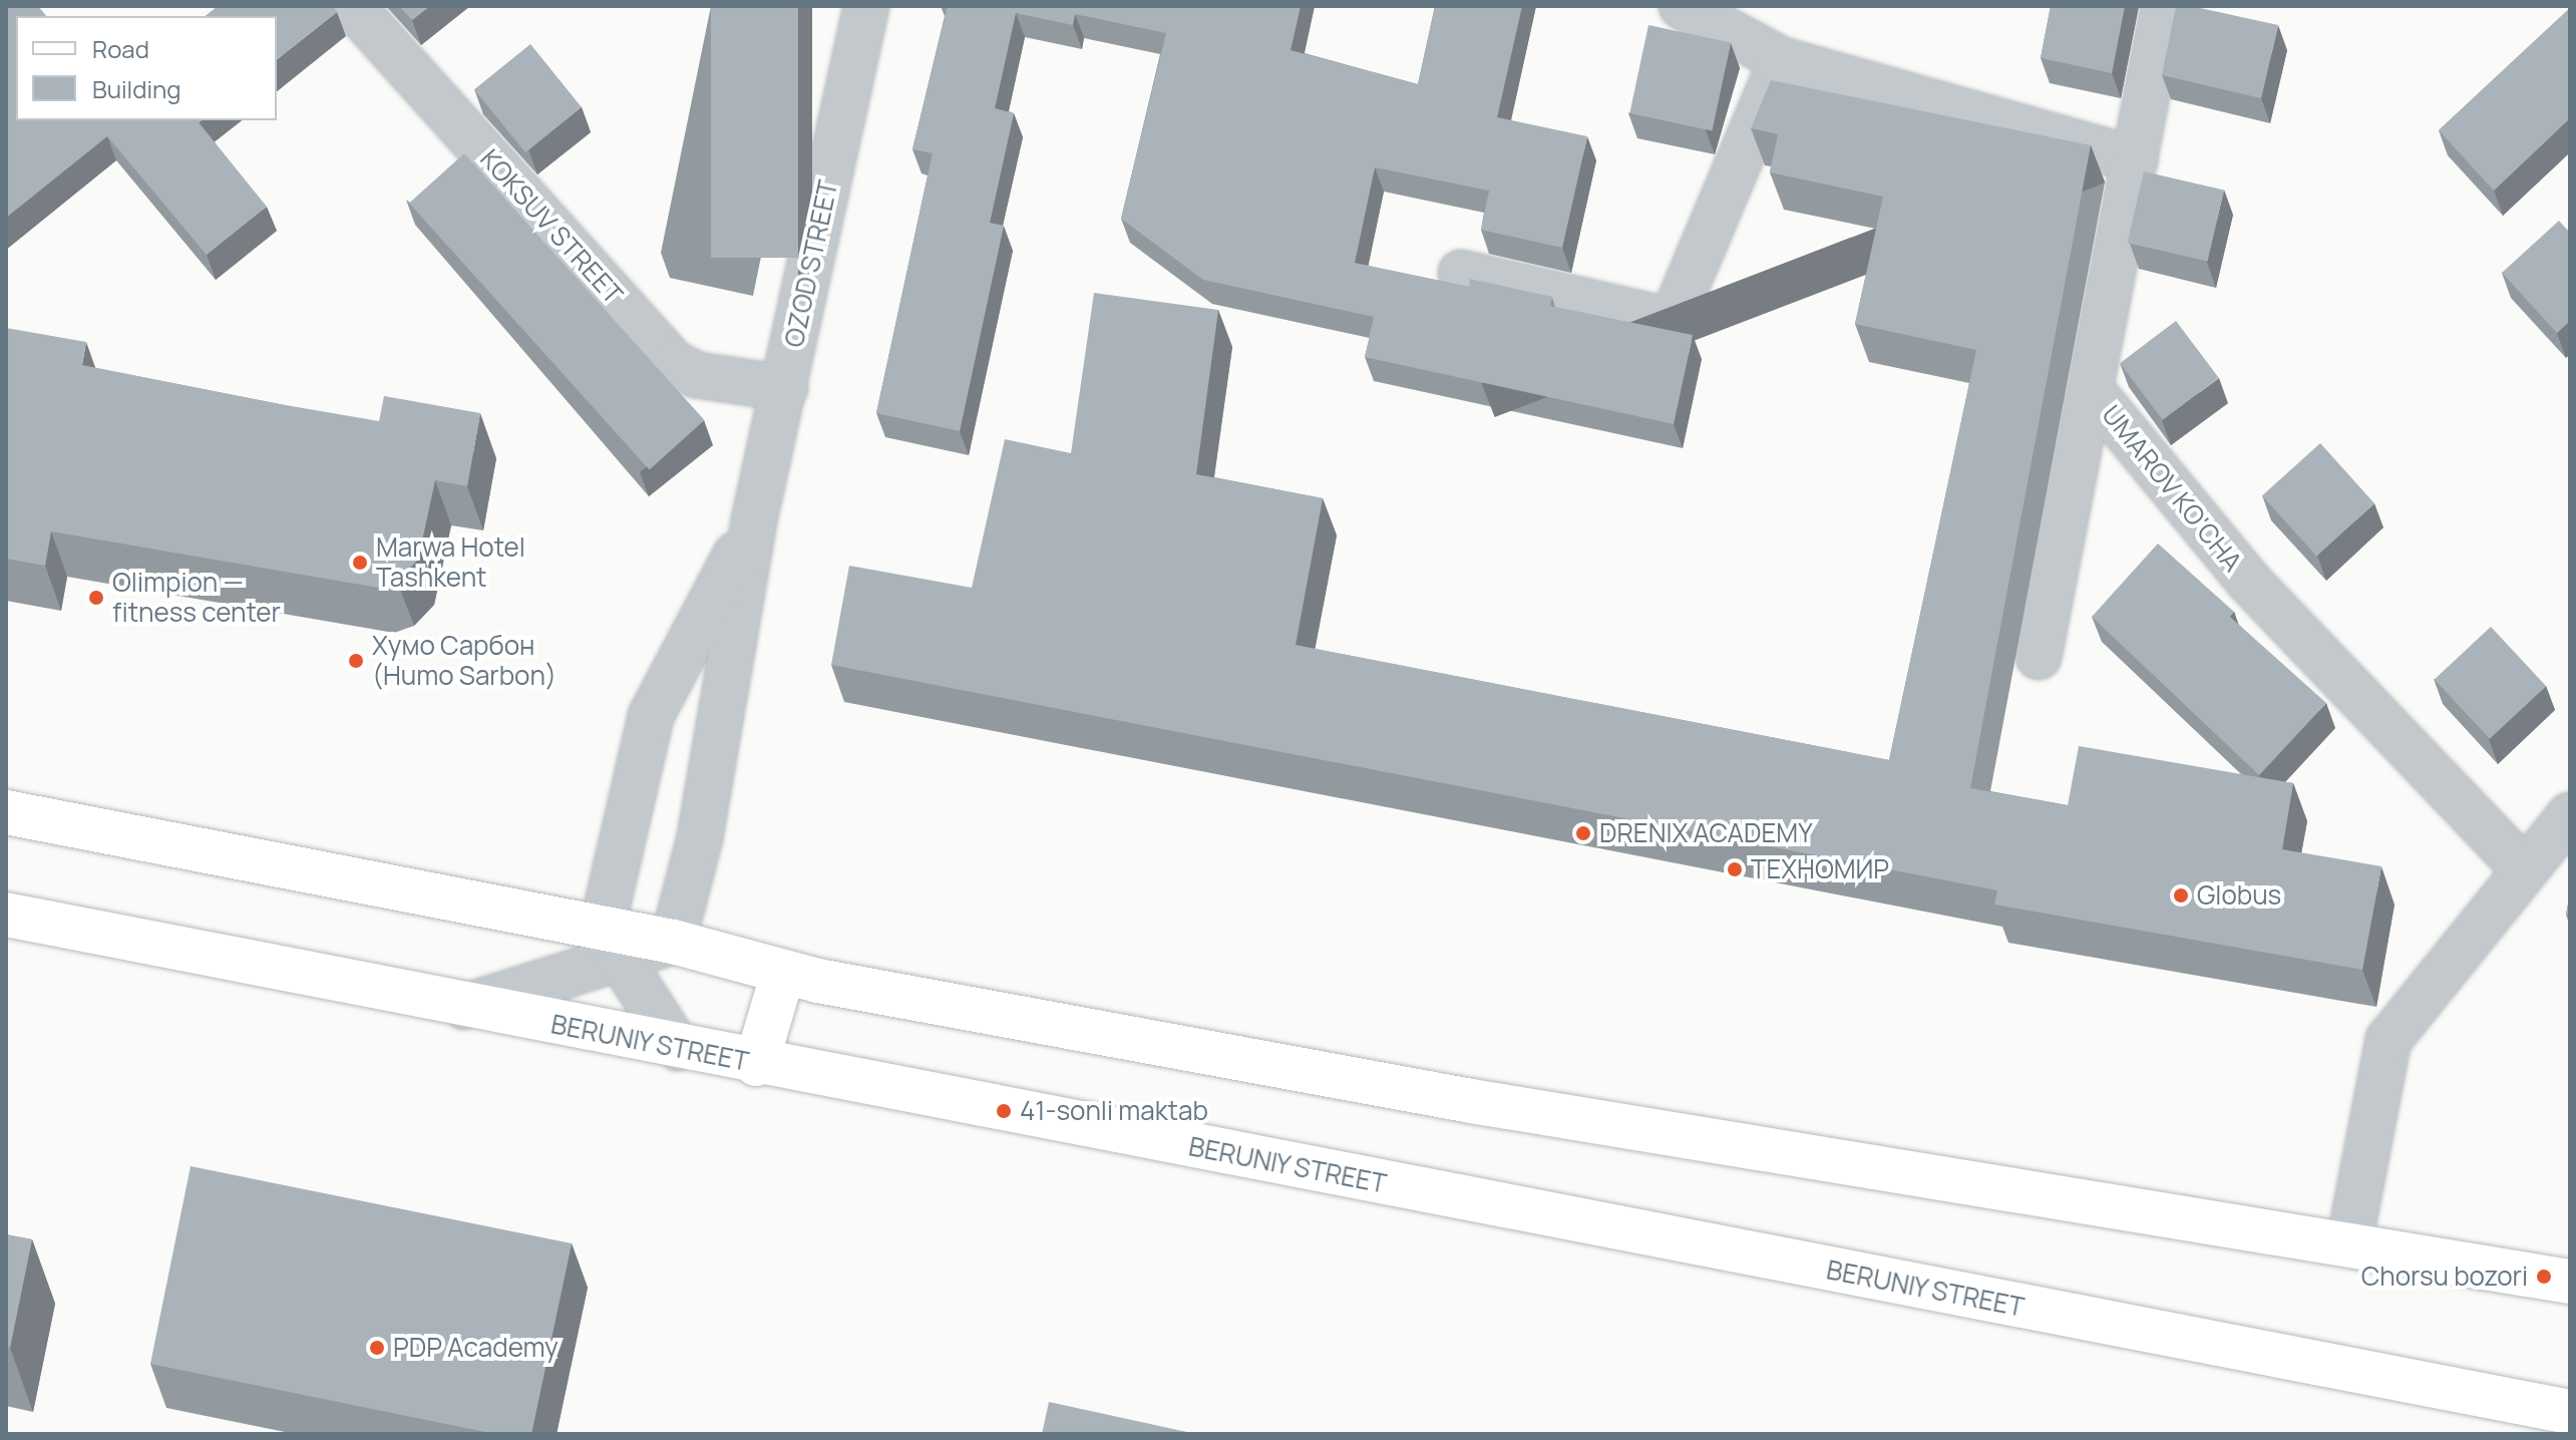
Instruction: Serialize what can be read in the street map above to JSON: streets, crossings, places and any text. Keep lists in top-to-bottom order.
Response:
{
  "streets": {
    "main road": ["BERUNIY STREET"],
    "street": ["KOKSUV STREET", "OZOD STREET", "UMAROV KO'CHA"]
  },
  "crossings": [
    ["KOKSUV STREET", "OZOD STREET"]
  ],
  "places": [
    "Marwa Hotel Tashkent",
    "Olimpion — fitness center",
    "Хумо Сарбон (Humo Sarbon)",
    "DRENIX ACADEMY",
    "ТЕХНОМИР",
    "Globus",
    "41-sonli maktab",
    "Chorsu bozori",
    "PDP Academy"
  ],
  "legend": ["Road", "Building"]
}
